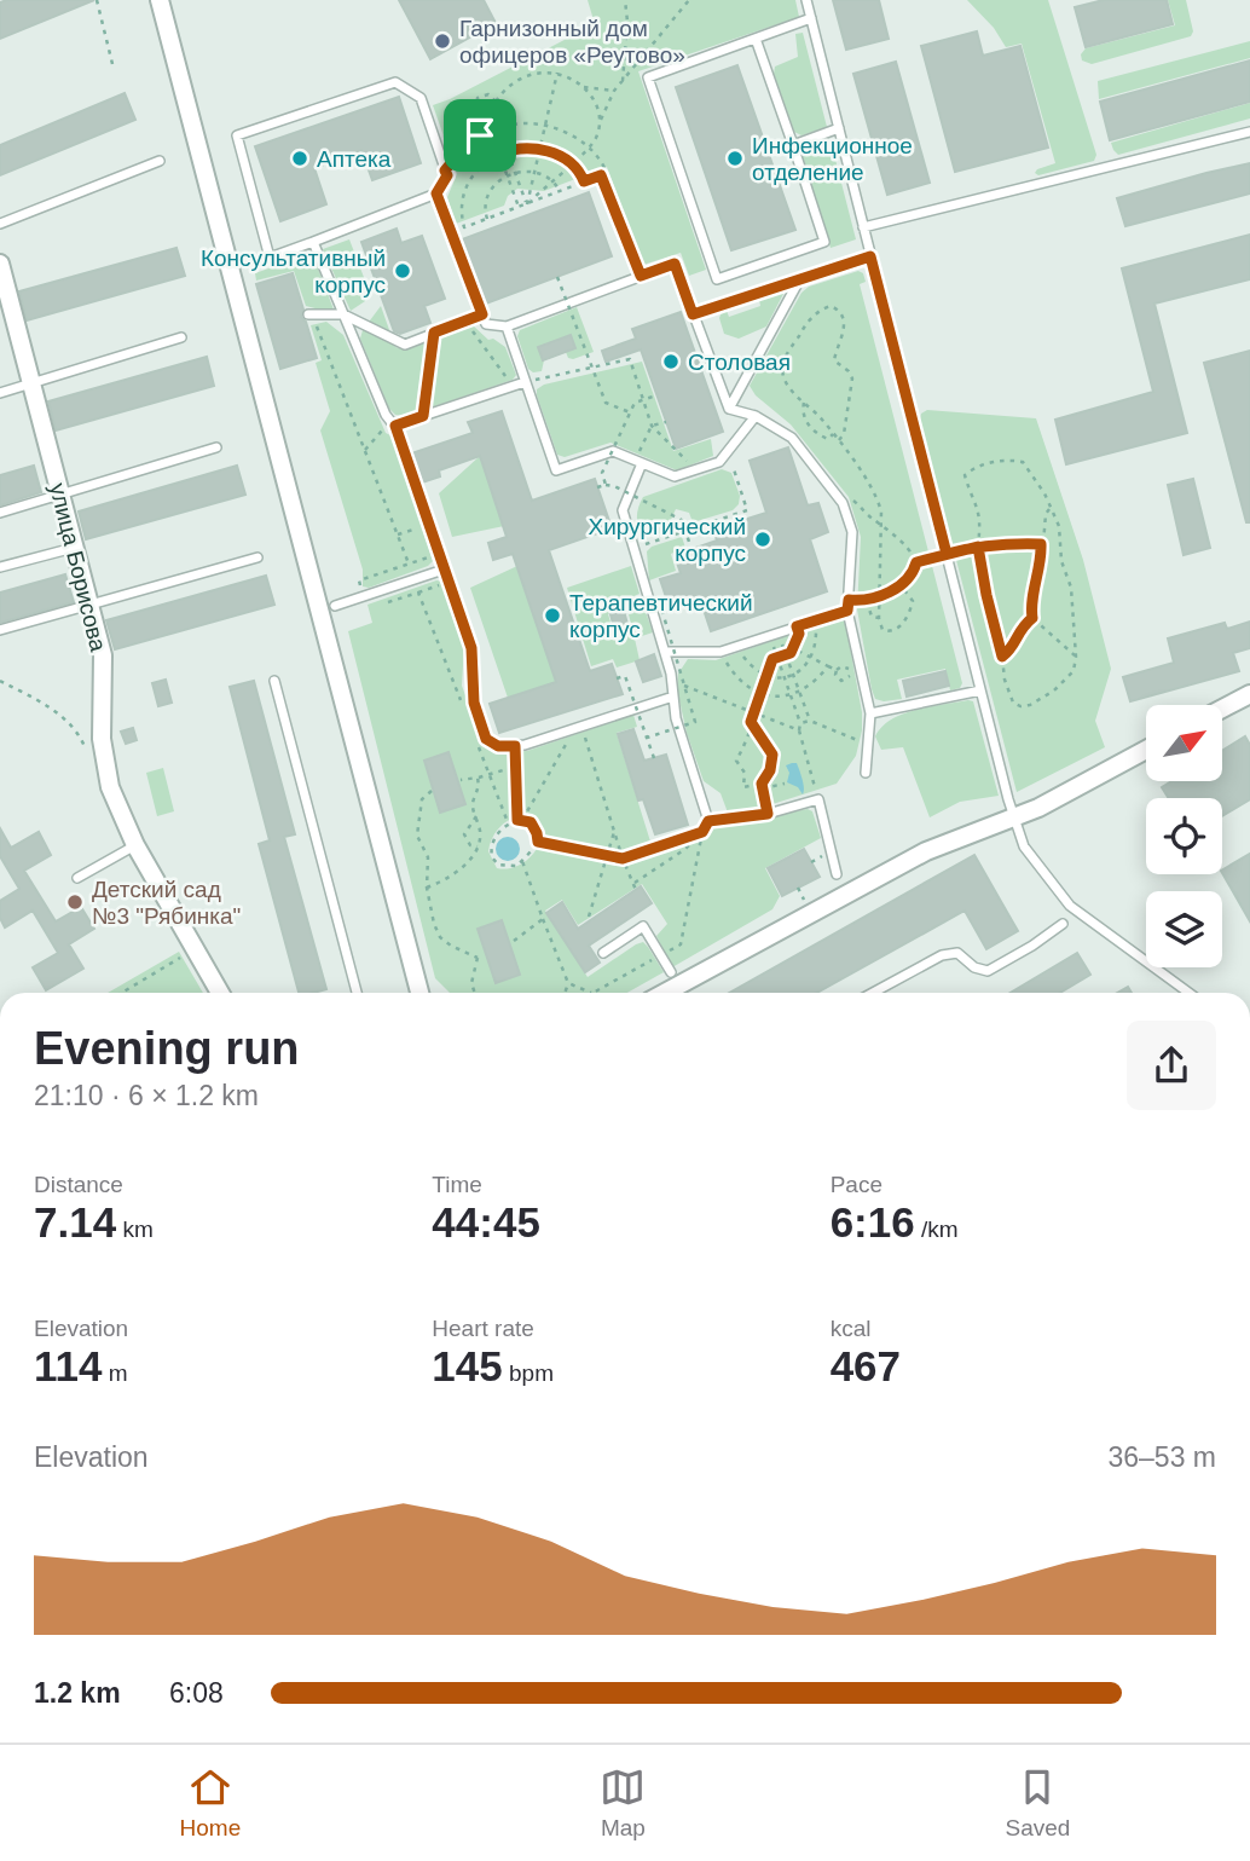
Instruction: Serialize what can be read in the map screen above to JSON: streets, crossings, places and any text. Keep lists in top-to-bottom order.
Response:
{
  "streets": {
    "street": ["улица Борисова"]
  },
  "places": [
    "Гарнизонный дом офицеров «Реутово»",
    "Аптека",
    "Инфекционное отделение",
    "Консультативный корпус",
    "Столовая",
    "Хирургический корпус",
    "Терапевтический корпус",
    "Детский сад №3 \"Рябинка\""
  ],
  "north": "top right",
  "page": {
    "heading": ["Evening run", "21:10 · 6 × 1.2 km"],
    "stats": [
      ["Distance", "7.14 km"],
      ["Time", "44:45"],
      ["Pace", "6:16 /km"],
      ["Elevation", "114 m"],
      ["Heart rate", "145 bpm"],
      ["kcal", "467"]
    ],
    "chart": ["Elevation", "36–53 m"],
    "list": [
      {
        "name": "1.2 km",
        "note": "6:08"
      }
    ],
    "tabs": ["Home", "Map", "Saved"]
  }
}
